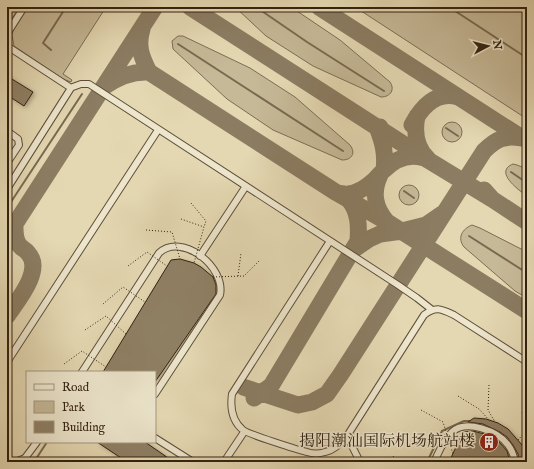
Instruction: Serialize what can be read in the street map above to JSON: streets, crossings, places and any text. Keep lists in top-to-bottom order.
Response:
{
  "places": {
    "building": ["揭阳潮汕国际机场航站楼"]
  },
  "legend": ["Road", "Park", "Building"],
  "north": "right"
}
